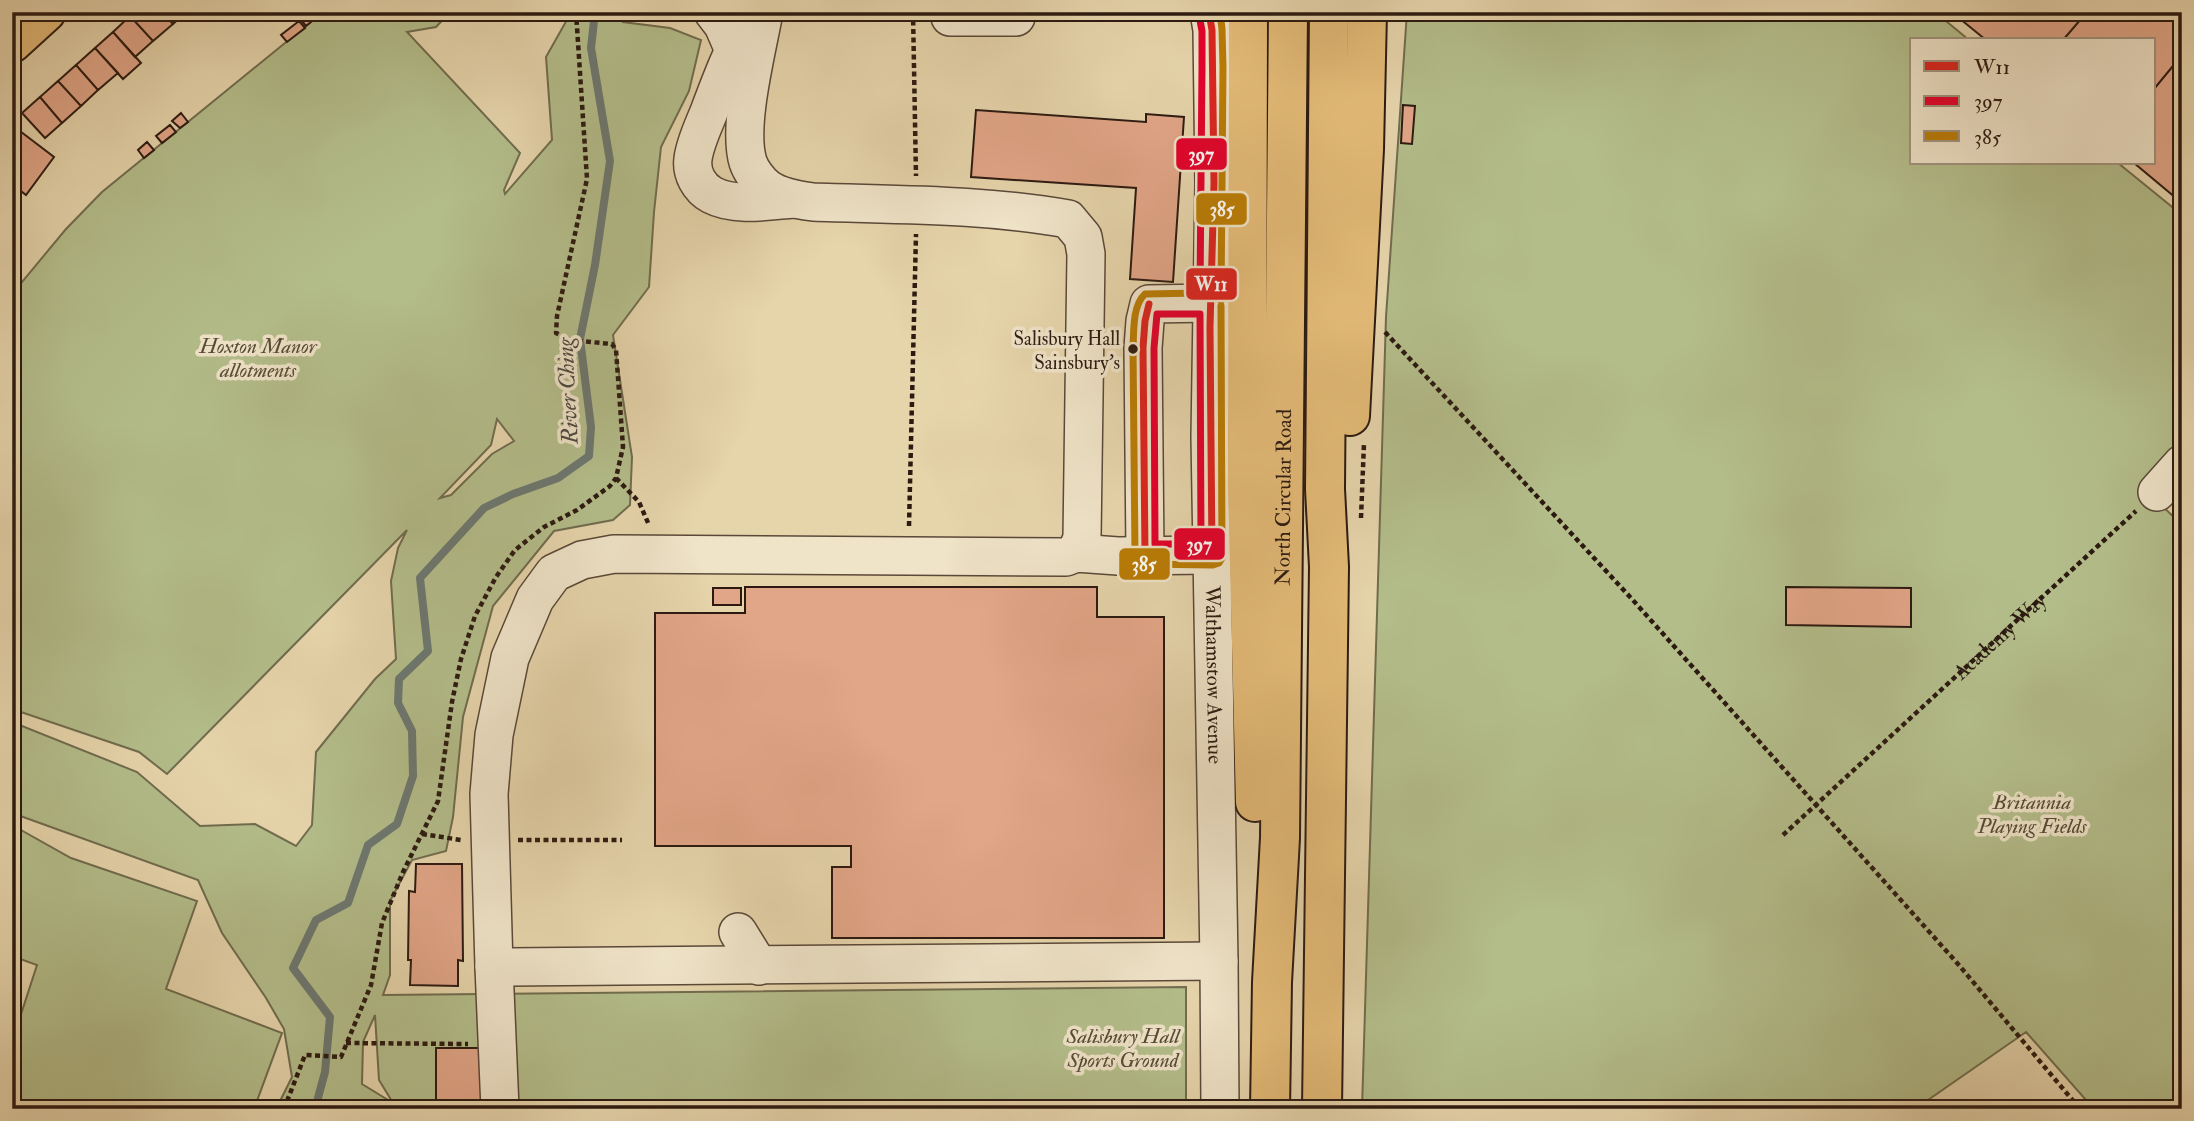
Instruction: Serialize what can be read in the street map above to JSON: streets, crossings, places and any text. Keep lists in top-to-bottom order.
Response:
{
  "streets": {
    "main road": ["North Circular Road"],
    "street": ["Walthamstow Avenue"],
    "path": ["Academy Way"]
  },
  "water": ["River Ching"],
  "parks": ["Hoxton Manor allotments", "Britannia Playing Fields", "Salisbury Hall Sports Ground"],
  "places": ["Salisbury Hall Sainsbury's"],
  "lines": ["transit line 385", "transit line W11", "transit line 397"],
  "legend": ["W11", "397", "385"]
}
